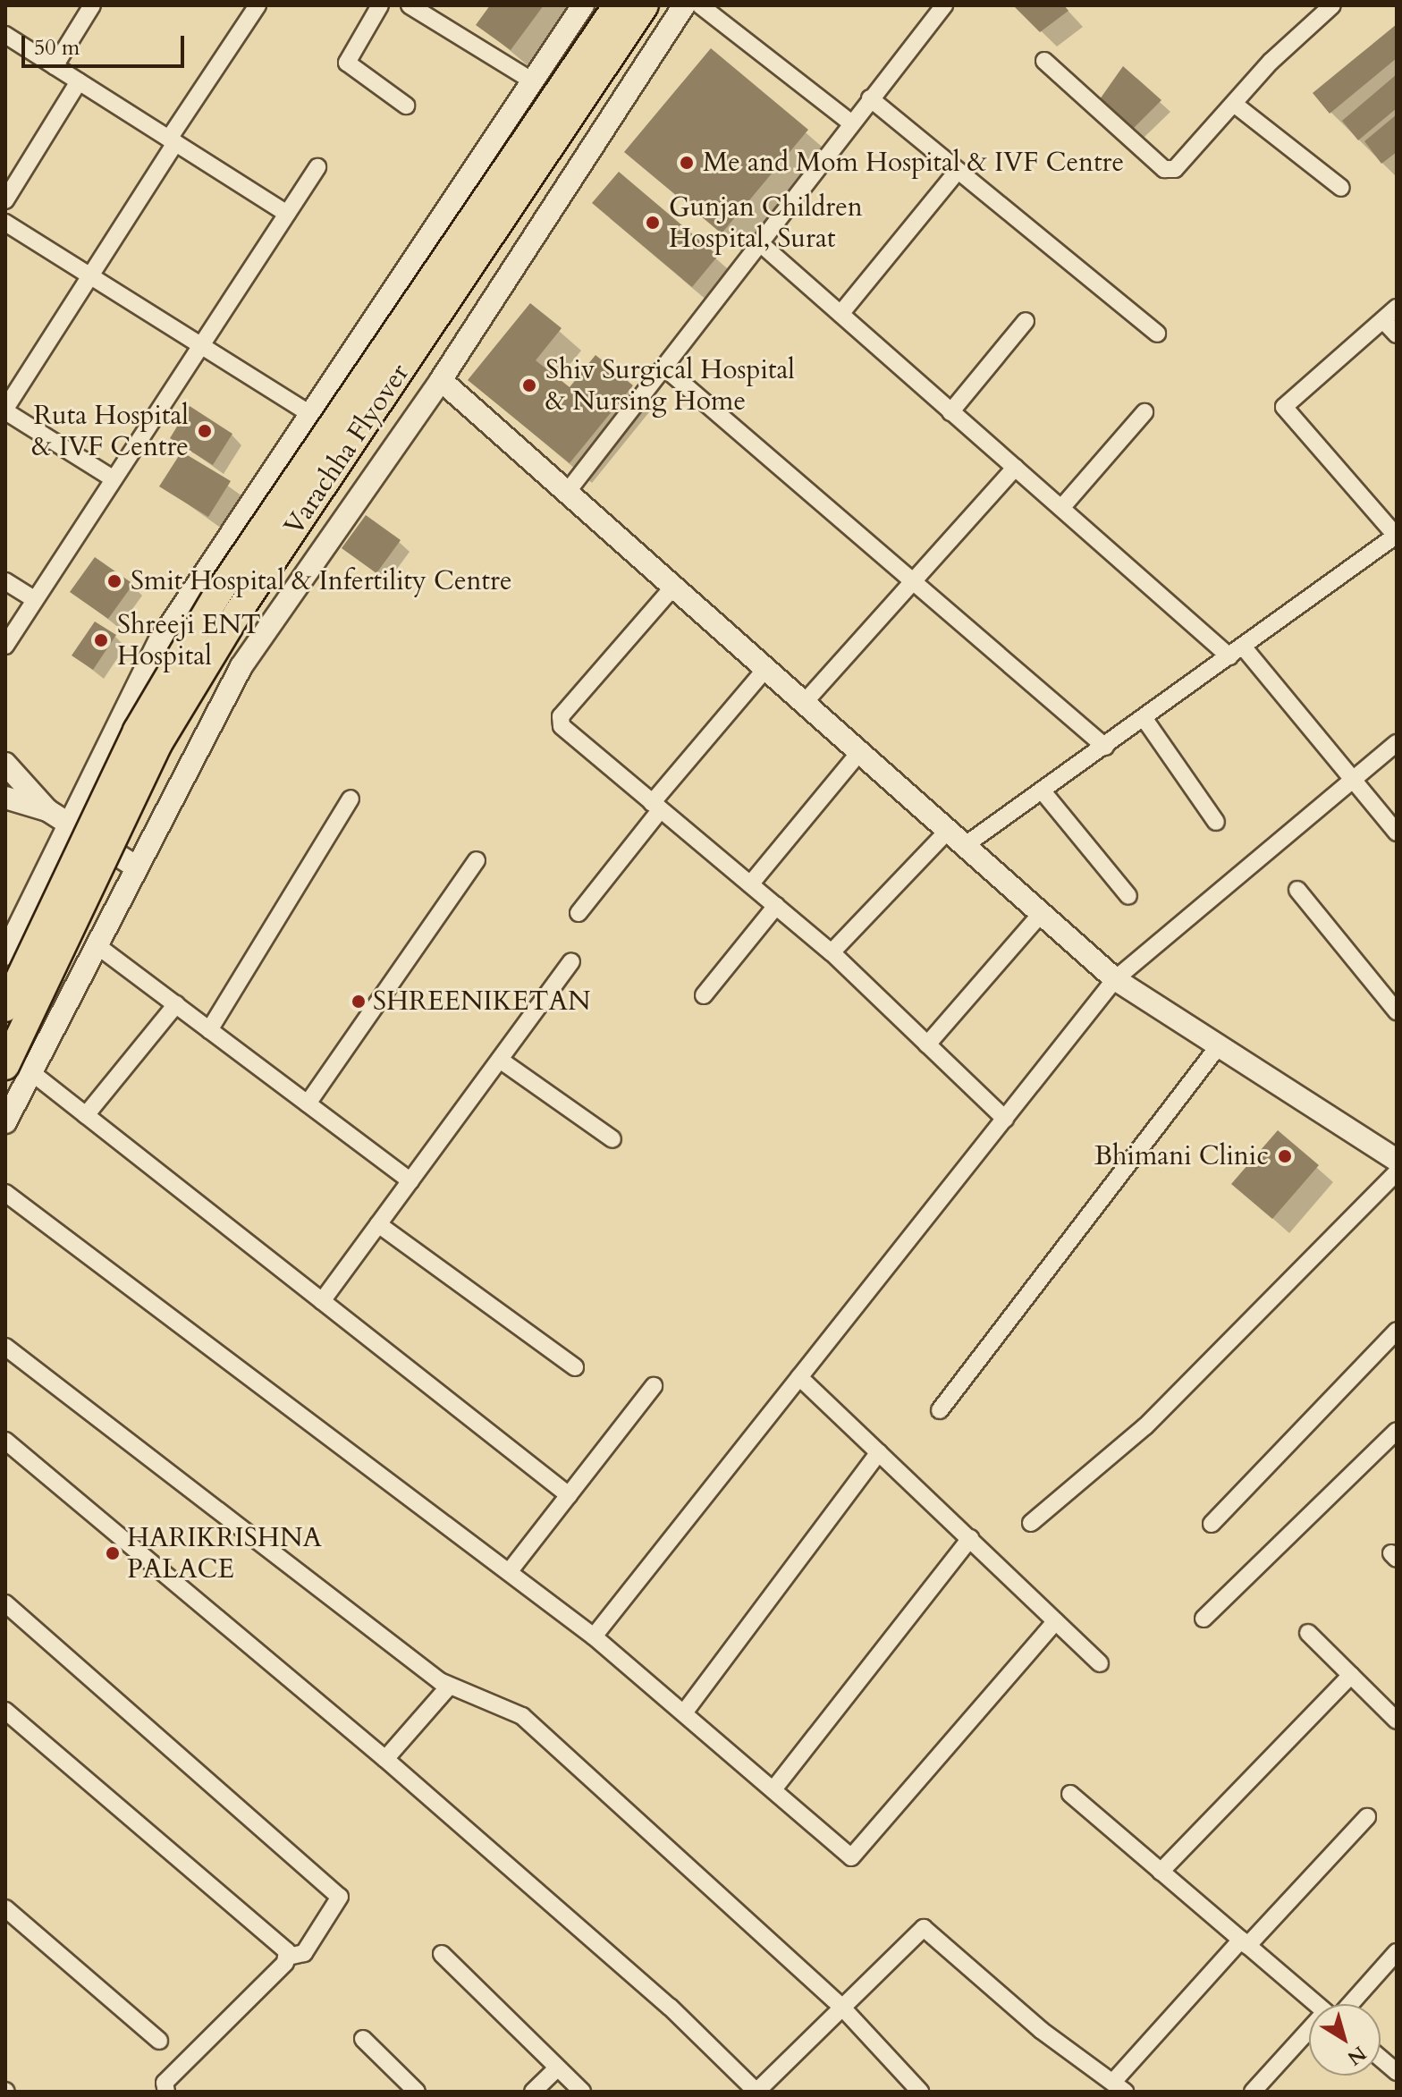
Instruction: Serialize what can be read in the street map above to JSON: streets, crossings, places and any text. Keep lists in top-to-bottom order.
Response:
{
  "streets": {
    "main road": ["Varachha Flyover"]
  },
  "places": [
    "Me and Mom Hospital & IVF Centre",
    "Gunjan Children Hospital, Surat",
    "Shiv Surgical Hospital & Nursing Home",
    "Ruta Hospital & IVF Centre",
    "Smit Hospital & Infertility Centre",
    "Shreeji ENT Hospital",
    "SHREENIKETAN",
    "Bhimani Clinic",
    "HARIKRISHNA PALACE"
  ],
  "scale_bar": "50 m",
  "north": "bottom right"
}
